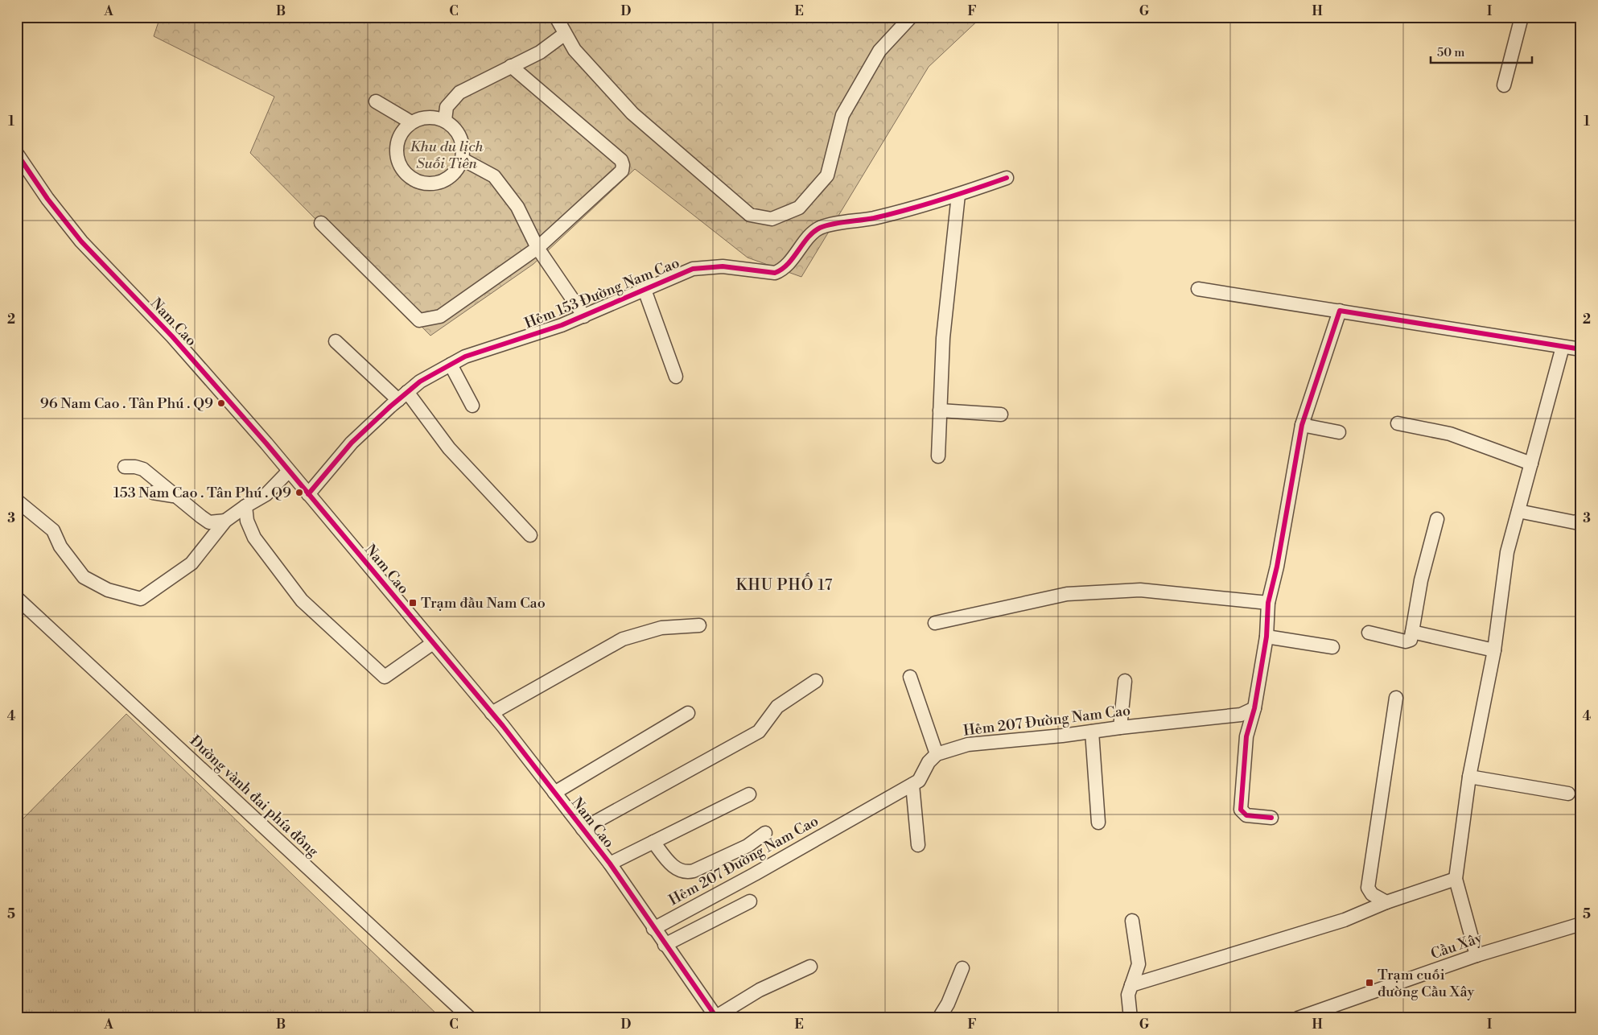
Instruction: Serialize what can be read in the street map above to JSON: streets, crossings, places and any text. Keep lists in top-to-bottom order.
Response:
{
  "streets": {
    "street": [
      "Hẻm 153 Đường Nam Cao",
      "Nam Cao",
      "Hẻm 207 Đường Nam Cao",
      "Đường vành đai phía đông",
      "Cầu Xây"
    ]
  },
  "crossings": [
    ["Hẻm 153 Đường Nam Cao", "Nam Cao"],
    ["Nam Cao", "Hẻm 207 Đường Nam Cao"]
  ],
  "districts": ["KHU PHỐ 17"],
  "parks": ["Khu du lịch Suối Tiên"],
  "places": {
    "other": ["96 Nam Cao . Tân Phú . Q9", "153 Nam Cao . Tân Phú . Q9"],
    "transit": ["Trạm đầu Nam Cao", "Trạm cuối đường Cầu Xây"]
  },
  "scale_bar": "50 m",
  "grid": {
    "columns": [
      "A",
      "B",
      "C",
      "D",
      "E",
      "F",
      "G",
      "H",
      "I"
    ],
    "rows": [
      "1",
      "2",
      "3",
      "4",
      "5"
    ]
  }
}
